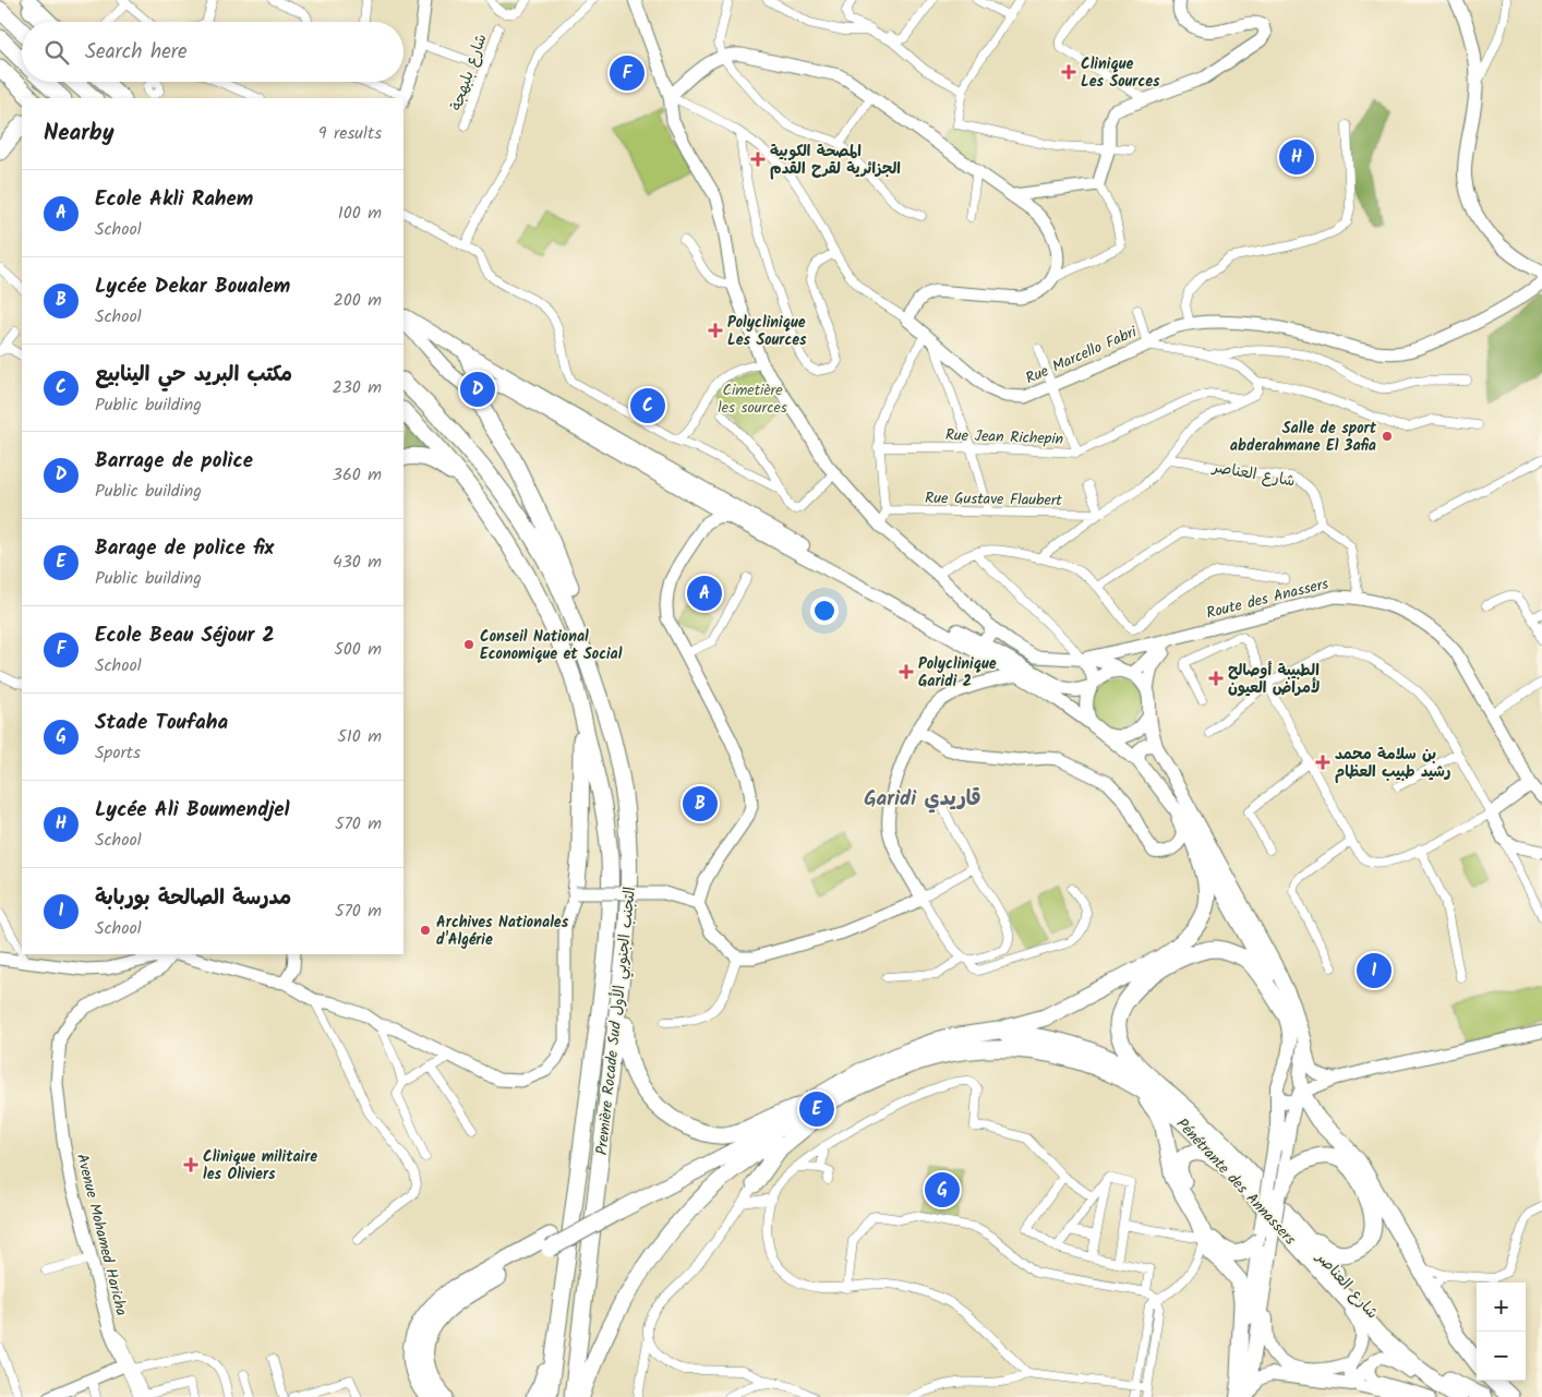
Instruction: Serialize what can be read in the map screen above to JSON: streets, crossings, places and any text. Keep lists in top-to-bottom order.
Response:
{
  "streets": {
    "highway": ["شارع العناصر", "Première Rocade Sud التجنب الجنوبي الأول", "Pénétrante des Annassers"],
    "street": [
      "شارع بلبهجة",
      "Rue Marcello Fabri",
      "Rue Jean Richepin",
      "Rue Gustave Flaubert",
      "Route des Anassers",
      "Avenue Mohamed Haricha"
    ]
  },
  "districts": ["Garidi قاريدي"],
  "parks": ["Cimetière les sources"],
  "places": {
    "health": [
      "Clinique Les Sources",
      "المصحة الكوبية الجزائرية لقرح القدم",
      "Polyclinique Les Sources",
      "Polyclinique Garidi 2",
      "الطبيبة أوصالح لأمراض العيون",
      "بن سلامة محمد رشيد طبيب العظام",
      "Clinique militaire les Oliviers"
    ],
    "other": ["Salle de sport abderahmane El 3afia", "Conseil National Economique et Social", "Archives Nationales d'Algérie"]
  },
  "page": {
    "search": "Search here",
    "pins": [
      "F",
      "H",
      "D",
      "C",
      "A",
      "B",
      "I",
      "E",
      "G"
    ],
    "heading": ["Nearby", "9 results"],
    "list": [
      {
        "mark": "A",
        "name": "Ecole Akli Rahem",
        "note": "School",
        "value": "100 m"
      },
      {
        "mark": "B",
        "name": "Lycée Dekar Boualem",
        "note": "School",
        "value": "200 m"
      },
      {
        "mark": "C",
        "name": "مكتب البريد حي الينابيع",
        "note": "Public building",
        "value": "230 m"
      },
      {
        "mark": "D",
        "name": "Barrage de police",
        "note": "Public building",
        "value": "360 m"
      },
      {
        "mark": "E",
        "name": "Barage de police fix",
        "note": "Public building",
        "value": "430 m"
      },
      {
        "mark": "F",
        "name": "Ecole Beau Séjour 2",
        "note": "School",
        "value": "500 m"
      },
      {
        "mark": "G",
        "name": "Stade Toufaha",
        "note": "Sports",
        "value": "510 m"
      },
      {
        "mark": "H",
        "name": "Lycée Ali Boumendjel",
        "note": "School",
        "value": "570 m"
      },
      {
        "mark": "I",
        "name": "مدرسة الصالحة بوربابة",
        "note": "School",
        "value": "570 m"
      }
    ],
    "map_buttons": ["+", "−"]
  }
}
